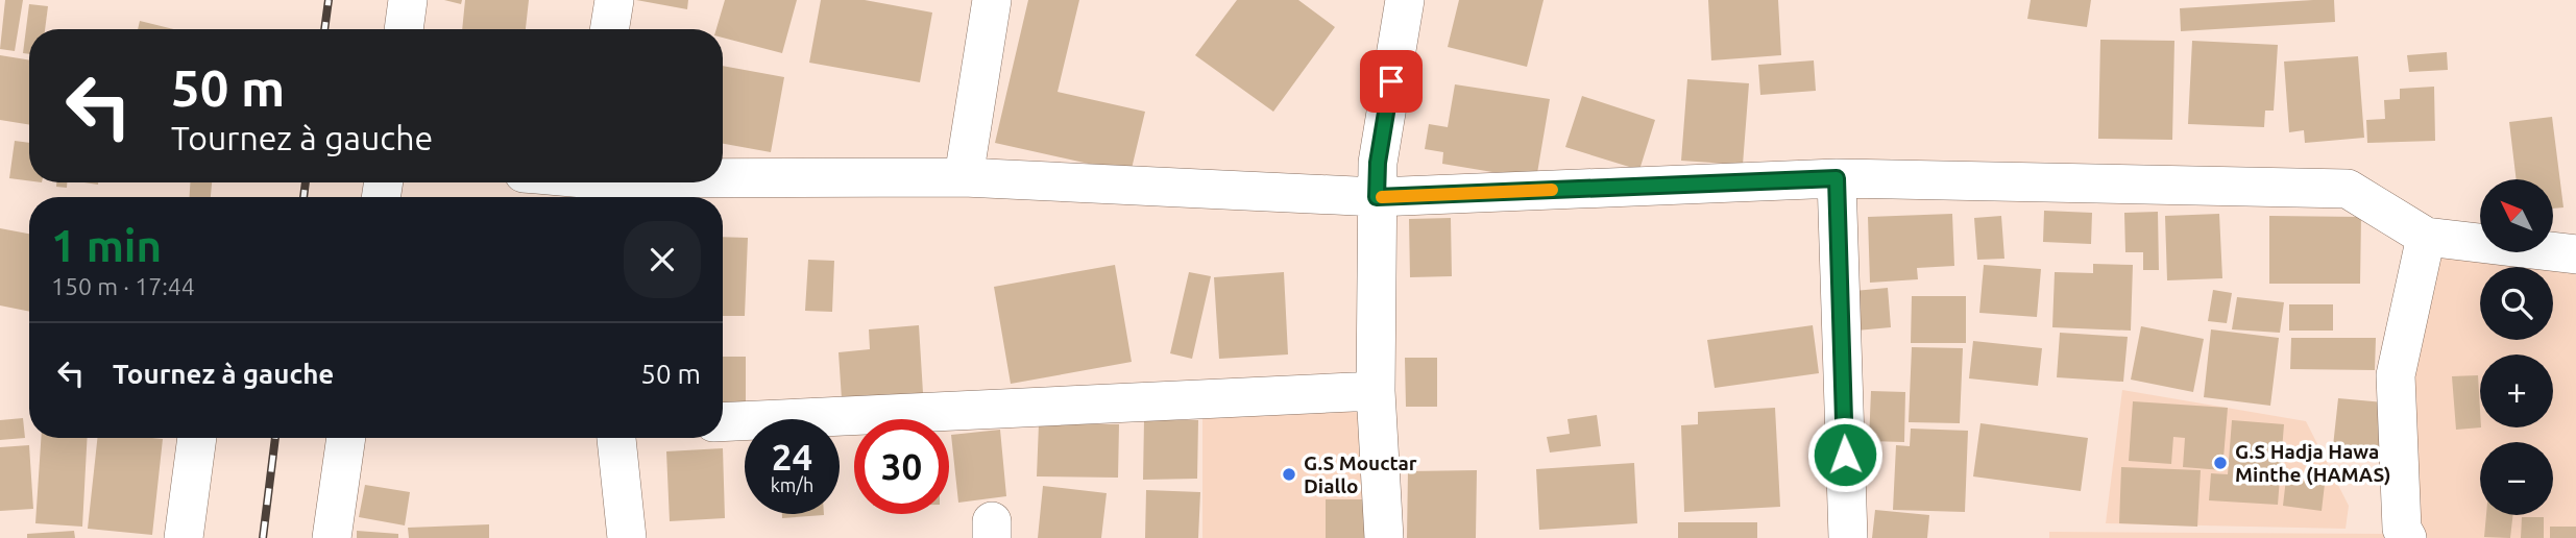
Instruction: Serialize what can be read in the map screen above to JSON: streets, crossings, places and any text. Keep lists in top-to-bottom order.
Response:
{
  "places": ["G.S Hadja Hawa Minthe (HAMAS)", "G.S Mouctar Diallo"],
  "north": "top left",
  "page": {
    "turn": ["50 m", "Tournez à gauche"],
    "map_buttons": ["+", "−"],
    "heading": ["1 min", "150 m · 17:44"],
    "list": [
      {
        "name": "Tournez à gauche",
        "value": "50 m"
      }
    ],
    "speed": "24 km/h",
    "limit": "30"
  }
}
